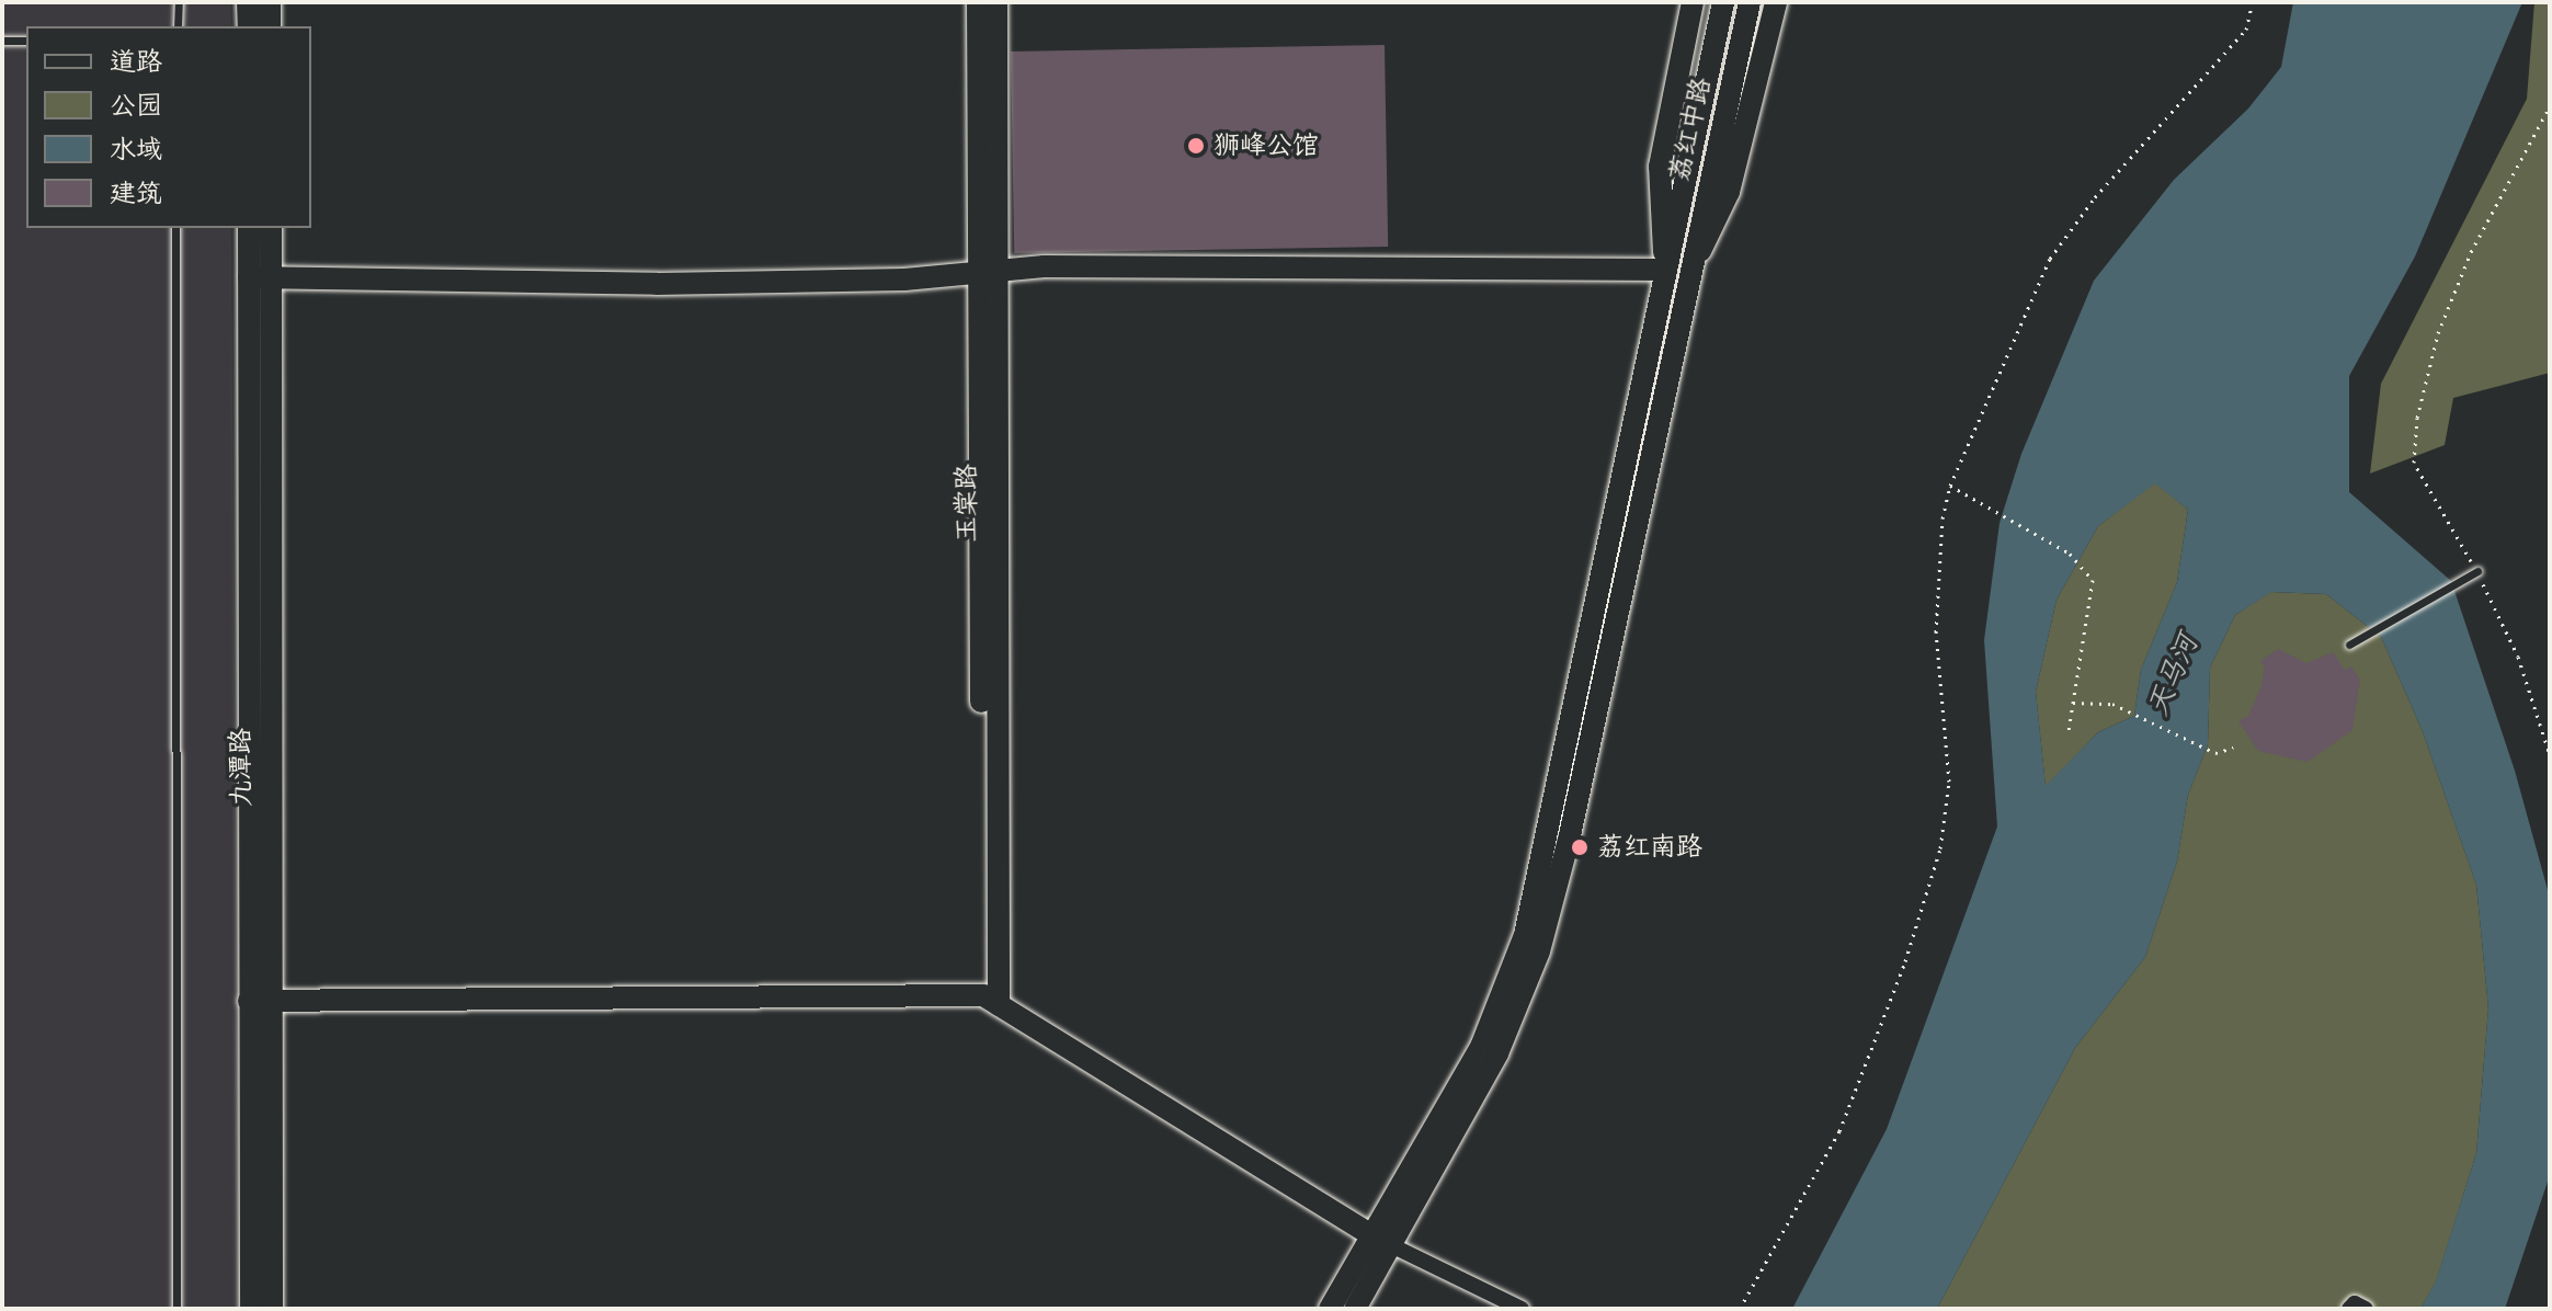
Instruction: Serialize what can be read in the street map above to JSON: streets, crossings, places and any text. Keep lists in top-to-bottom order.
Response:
{
  "streets": {
    "street": ["荔红中路", "玉棠路", "九潭路"]
  },
  "water": ["天马河"],
  "places": ["狮峰公馆", "荔红南路"],
  "legend": [
    "道路",
    "公园",
    "水域",
    "建筑"
  ]
}
